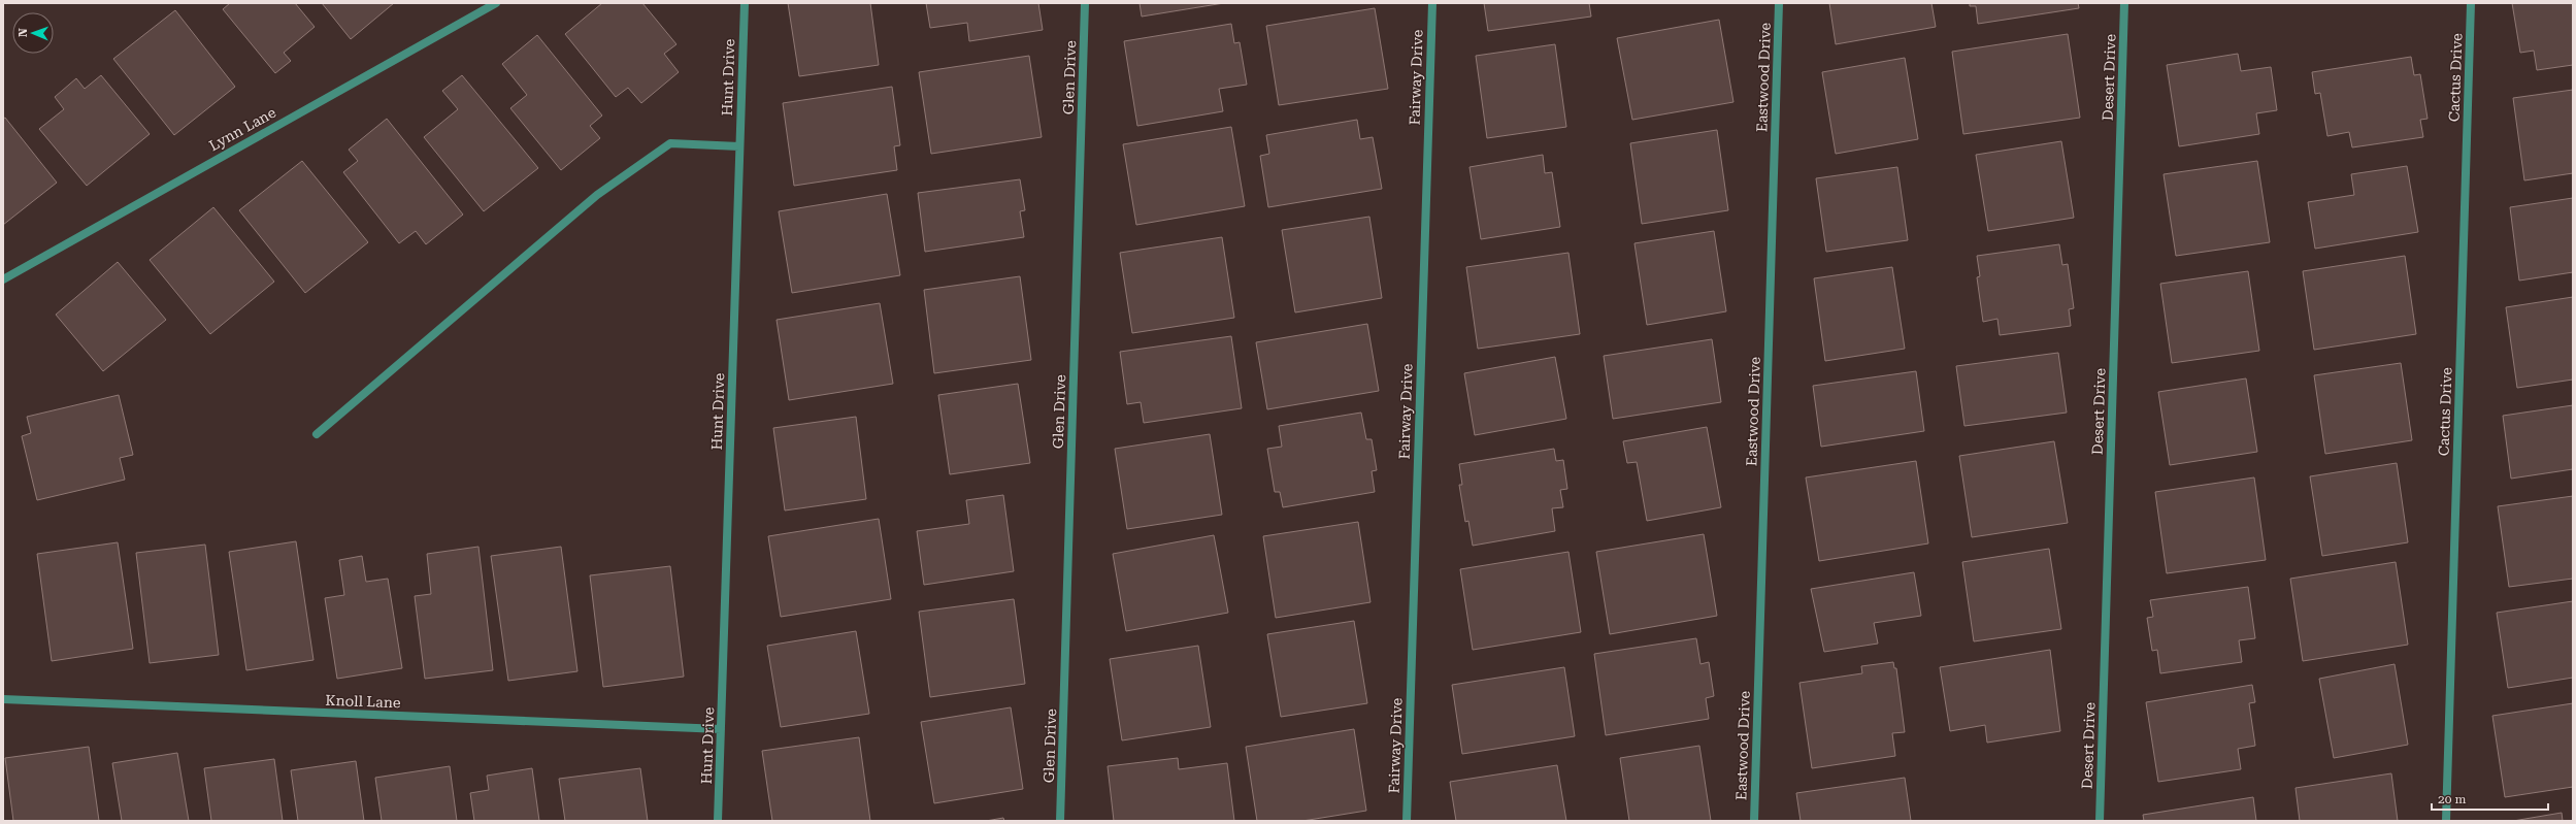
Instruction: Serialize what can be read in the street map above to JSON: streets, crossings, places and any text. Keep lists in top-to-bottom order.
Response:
{
  "streets": {
    "lane": [
      "Hunt Drive",
      "Glen Drive",
      "Fairway Drive",
      "Eastwood Drive",
      "Desert Drive",
      "Cactus Drive",
      "Lynn Lane",
      "Knoll Lane"
    ]
  },
  "crossings": [
    ["Hunt Drive", "Knoll Lane"]
  ],
  "scale_bar": "20 m",
  "north": "left"
}
